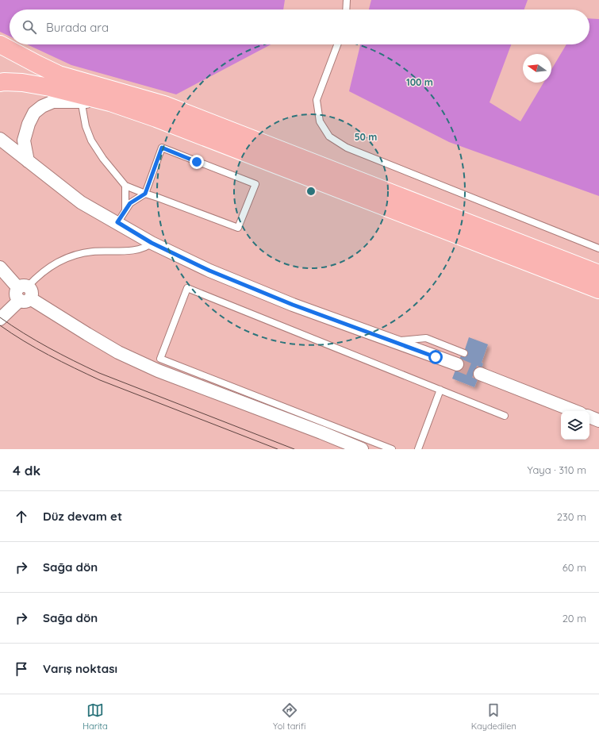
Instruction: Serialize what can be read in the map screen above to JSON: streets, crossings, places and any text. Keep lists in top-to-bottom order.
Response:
{
  "north": "left",
  "page": {
    "search": "Burada ara",
    "heading": ["4 dk", "Yaya · 310 m"],
    "list": [
      ["Düz devam et", "230 m"],
      ["Sağa dön", "60 m"],
      ["Sağa dön", "20 m"],
      "Varış noktası"
    ],
    "nav": ["Harita", "Yol tarifi", "Kaydedilen"]
  },
  "rings": ["100 m", "50 m"]
}
